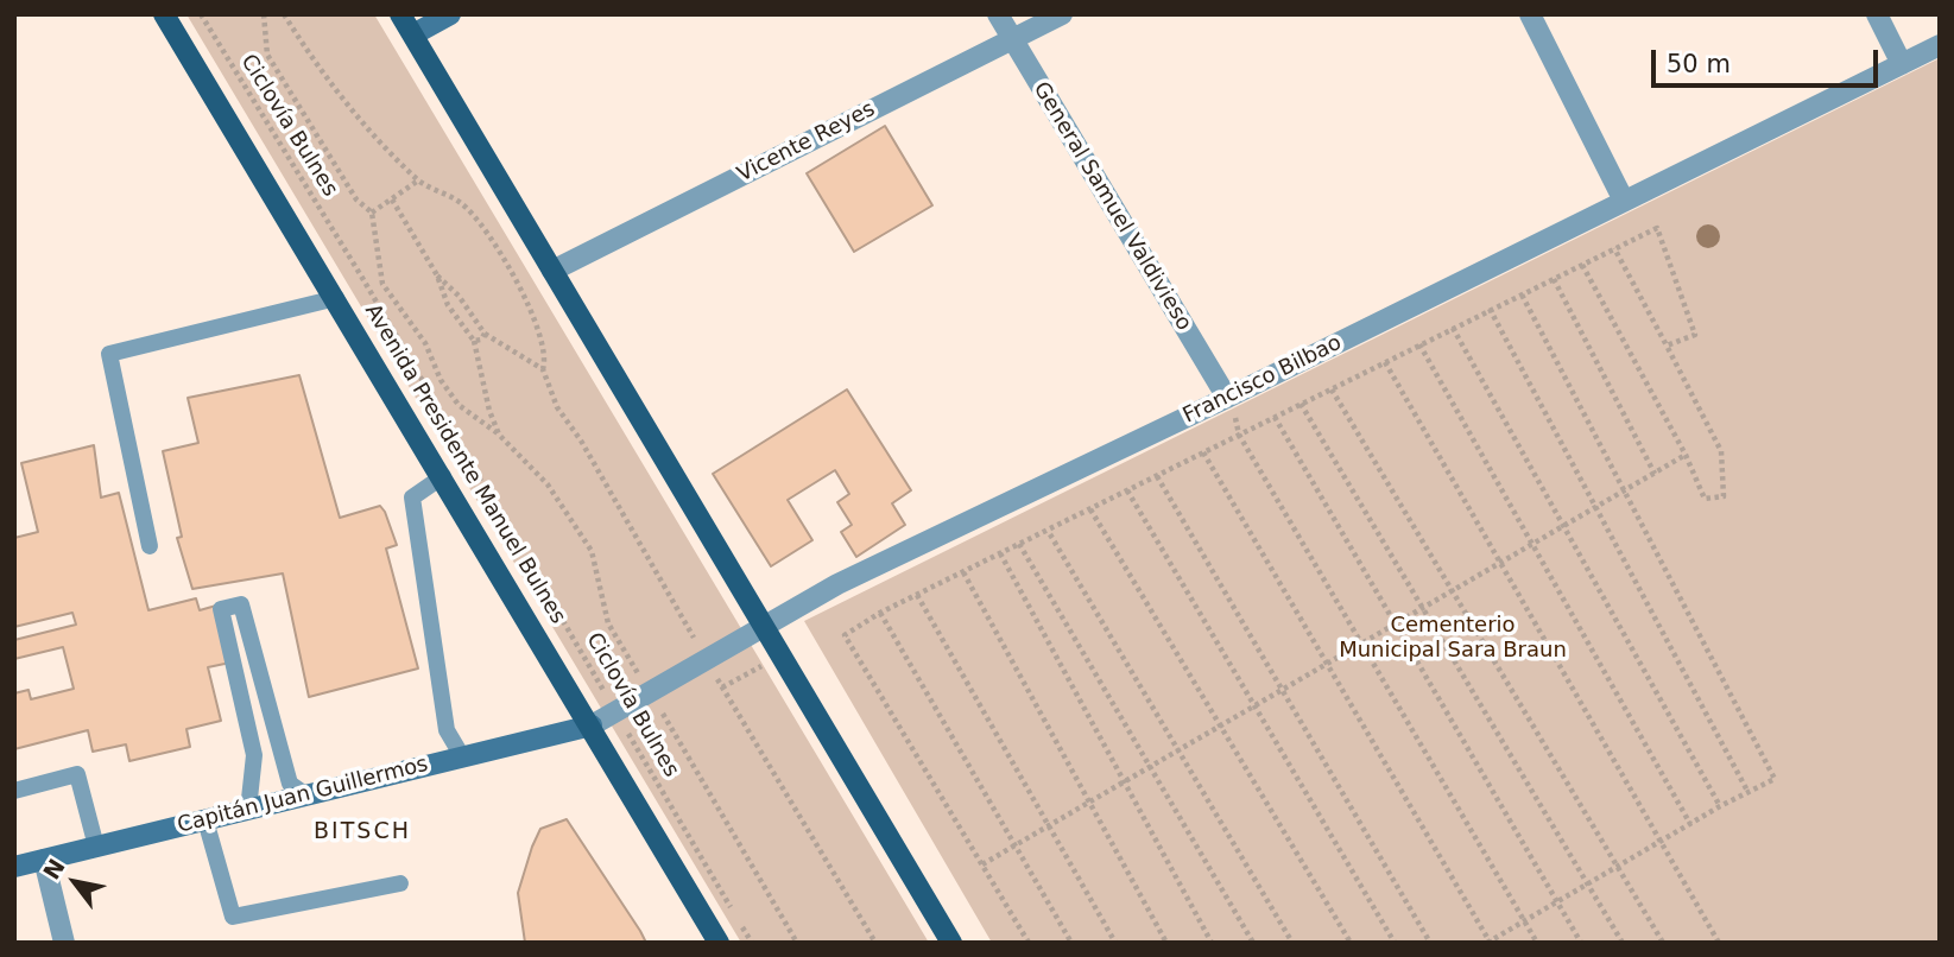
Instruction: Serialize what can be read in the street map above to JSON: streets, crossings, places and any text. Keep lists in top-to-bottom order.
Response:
{
  "streets": {
    "main road": ["Avenida Presidente Manuel Bulnes"],
    "street": [
      "Vicente Reyes",
      "General Samuel Valdivieso",
      "Francisco Bilbao",
      "Capitán Juan Guillermos"
    ],
    "path": ["Ciclovía Bulnes"]
  },
  "crossings": [
    ["Ciclovía Bulnes", "Francisco Bilbao"],
    ["Vicente Reyes", "General Samuel Valdivieso"],
    ["General Samuel Valdivieso", "Francisco Bilbao"],
    ["Francisco Bilbao", "Avenida Presidente Manuel Bulnes"],
    ["Francisco Bilbao", "Capitán Juan Guillermos"],
    ["Avenida Presidente Manuel Bulnes", "Capitán Juan Guillermos"]
  ],
  "districts": ["BITSCH"],
  "parks": ["Cementerio Municipal Sara Braun"],
  "scale_bar": "50 m",
  "north": "top left"
}
